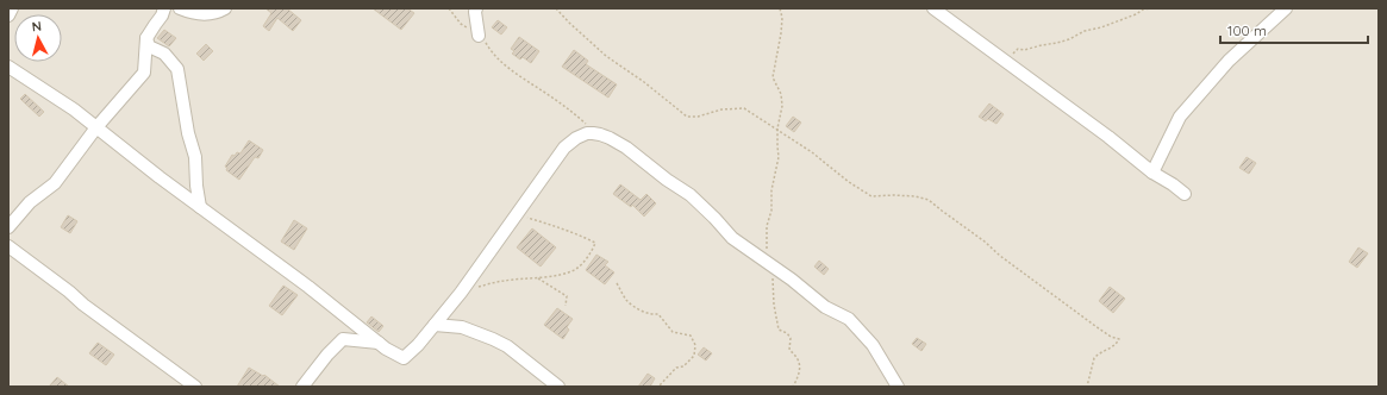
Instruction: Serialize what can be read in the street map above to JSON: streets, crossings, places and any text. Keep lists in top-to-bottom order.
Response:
{
  "scale_bar": "100 m",
  "north": "top"
}
